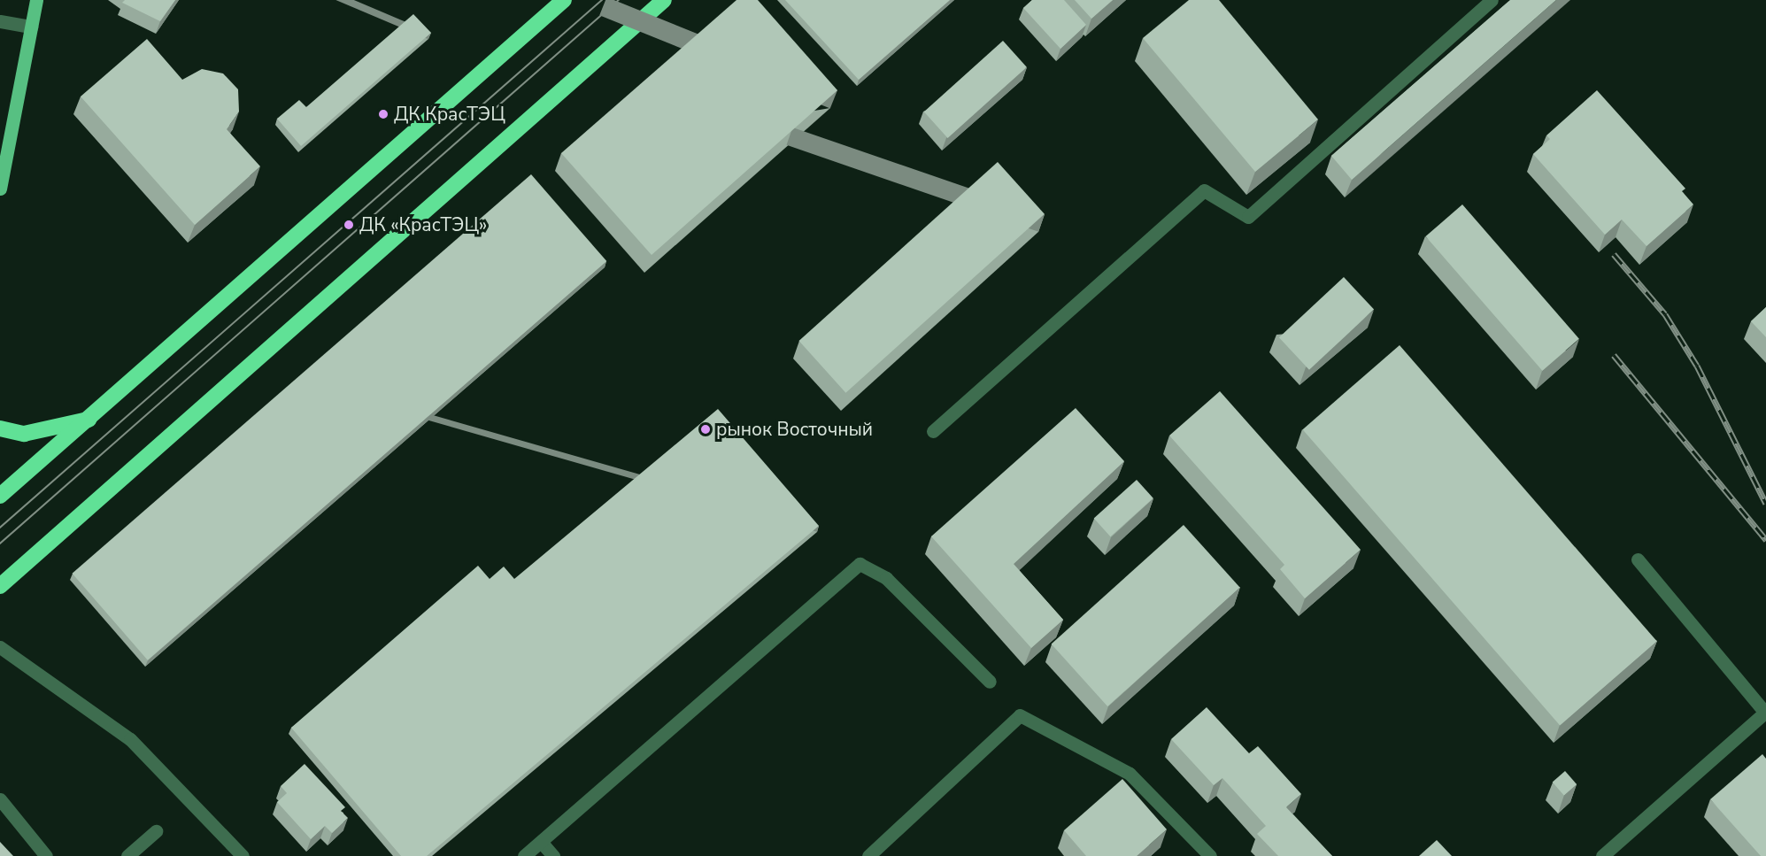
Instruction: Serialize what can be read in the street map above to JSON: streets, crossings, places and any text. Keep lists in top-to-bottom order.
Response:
{
  "places": ["ДК КрасТЭЦ", "ДК «КрасТЭЦ»", "рынок Восточный"]
}
